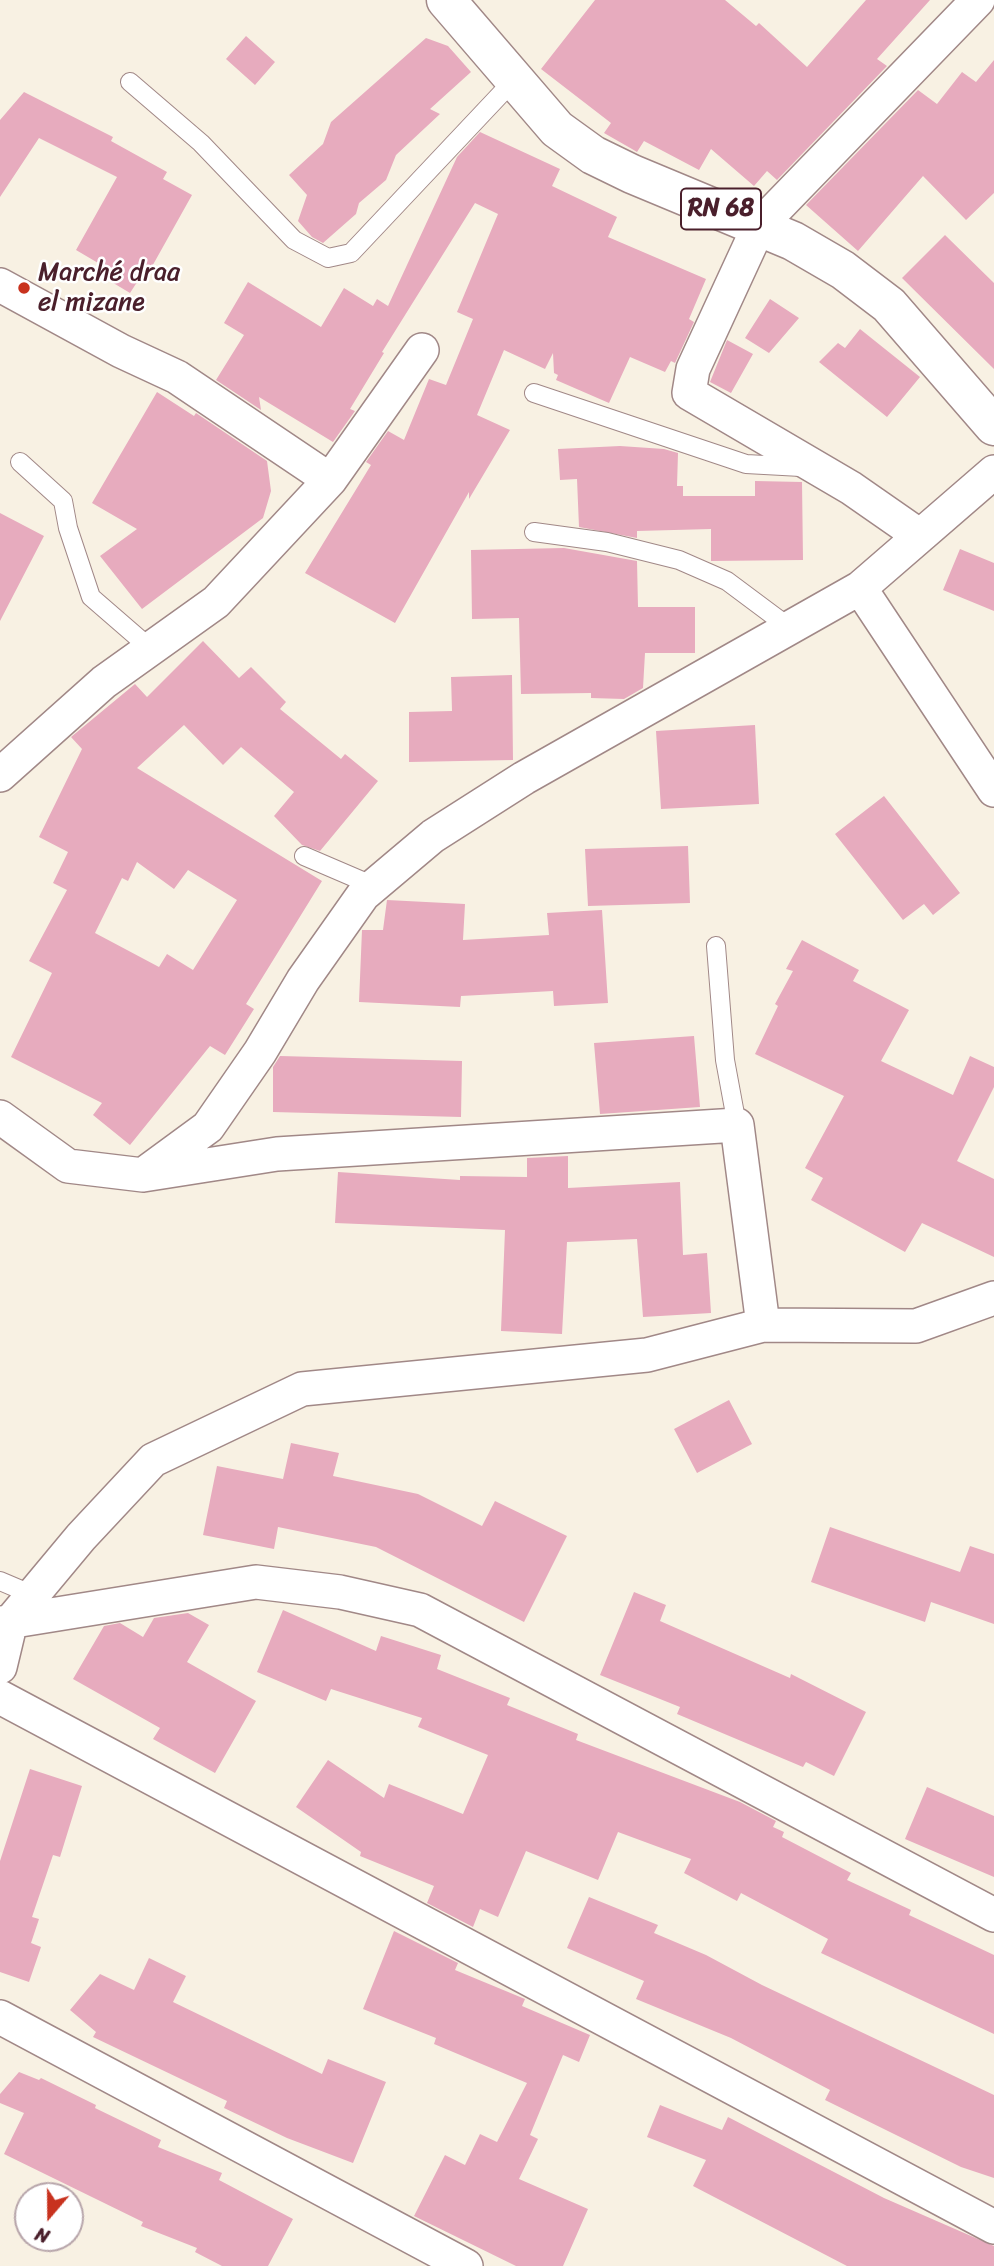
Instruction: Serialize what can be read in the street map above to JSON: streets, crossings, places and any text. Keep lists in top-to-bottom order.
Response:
{
  "streets": {
    "main road": ["RN 68"]
  },
  "places": ["Marché draa el mizane"],
  "north": "bottom"
}
